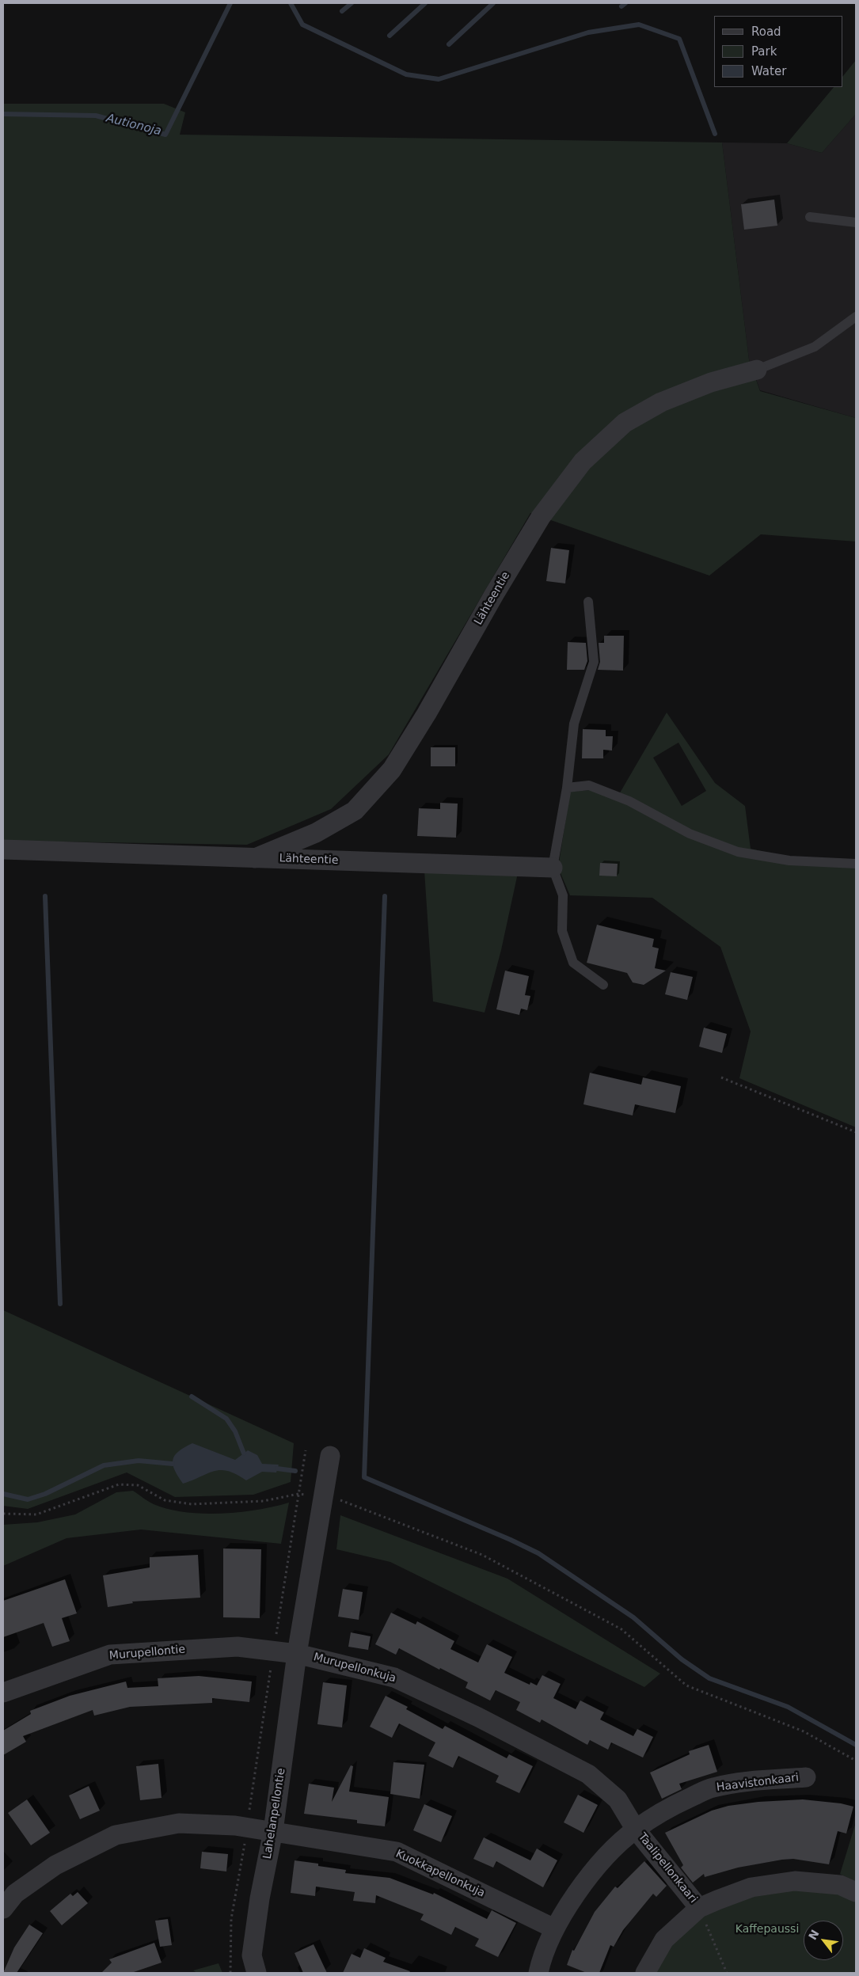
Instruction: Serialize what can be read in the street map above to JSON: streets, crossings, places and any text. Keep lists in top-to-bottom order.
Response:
{
  "streets": {
    "street": [
      "Lähteentie",
      "Murupellontie",
      "Murupellonkuja",
      "Haavistonkaari",
      "Lahelanpellontie",
      "Taalipellonkaari",
      "Kuokkapellonkuja"
    ]
  },
  "crossings": [
    ["Murupellontie", "Murupellonkuja"],
    ["Murupellontie", "Lahelanpellontie"],
    ["Murupellonkuja", "Haavistonkaari"],
    ["Murupellonkuja", "Lahelanpellontie"],
    ["Murupellonkuja", "Taalipellonkaari"],
    ["Haavistonkaari", "Taalipellonkaari"],
    ["Haavistonkaari", "Kuokkapellonkuja"],
    ["Lahelanpellontie", "Kuokkapellonkuja"]
  ],
  "water": ["Autionoja"],
  "parks": ["Kaffepaussi"],
  "legend": ["Road", "Park", "Water"],
  "north": "top left"
}
